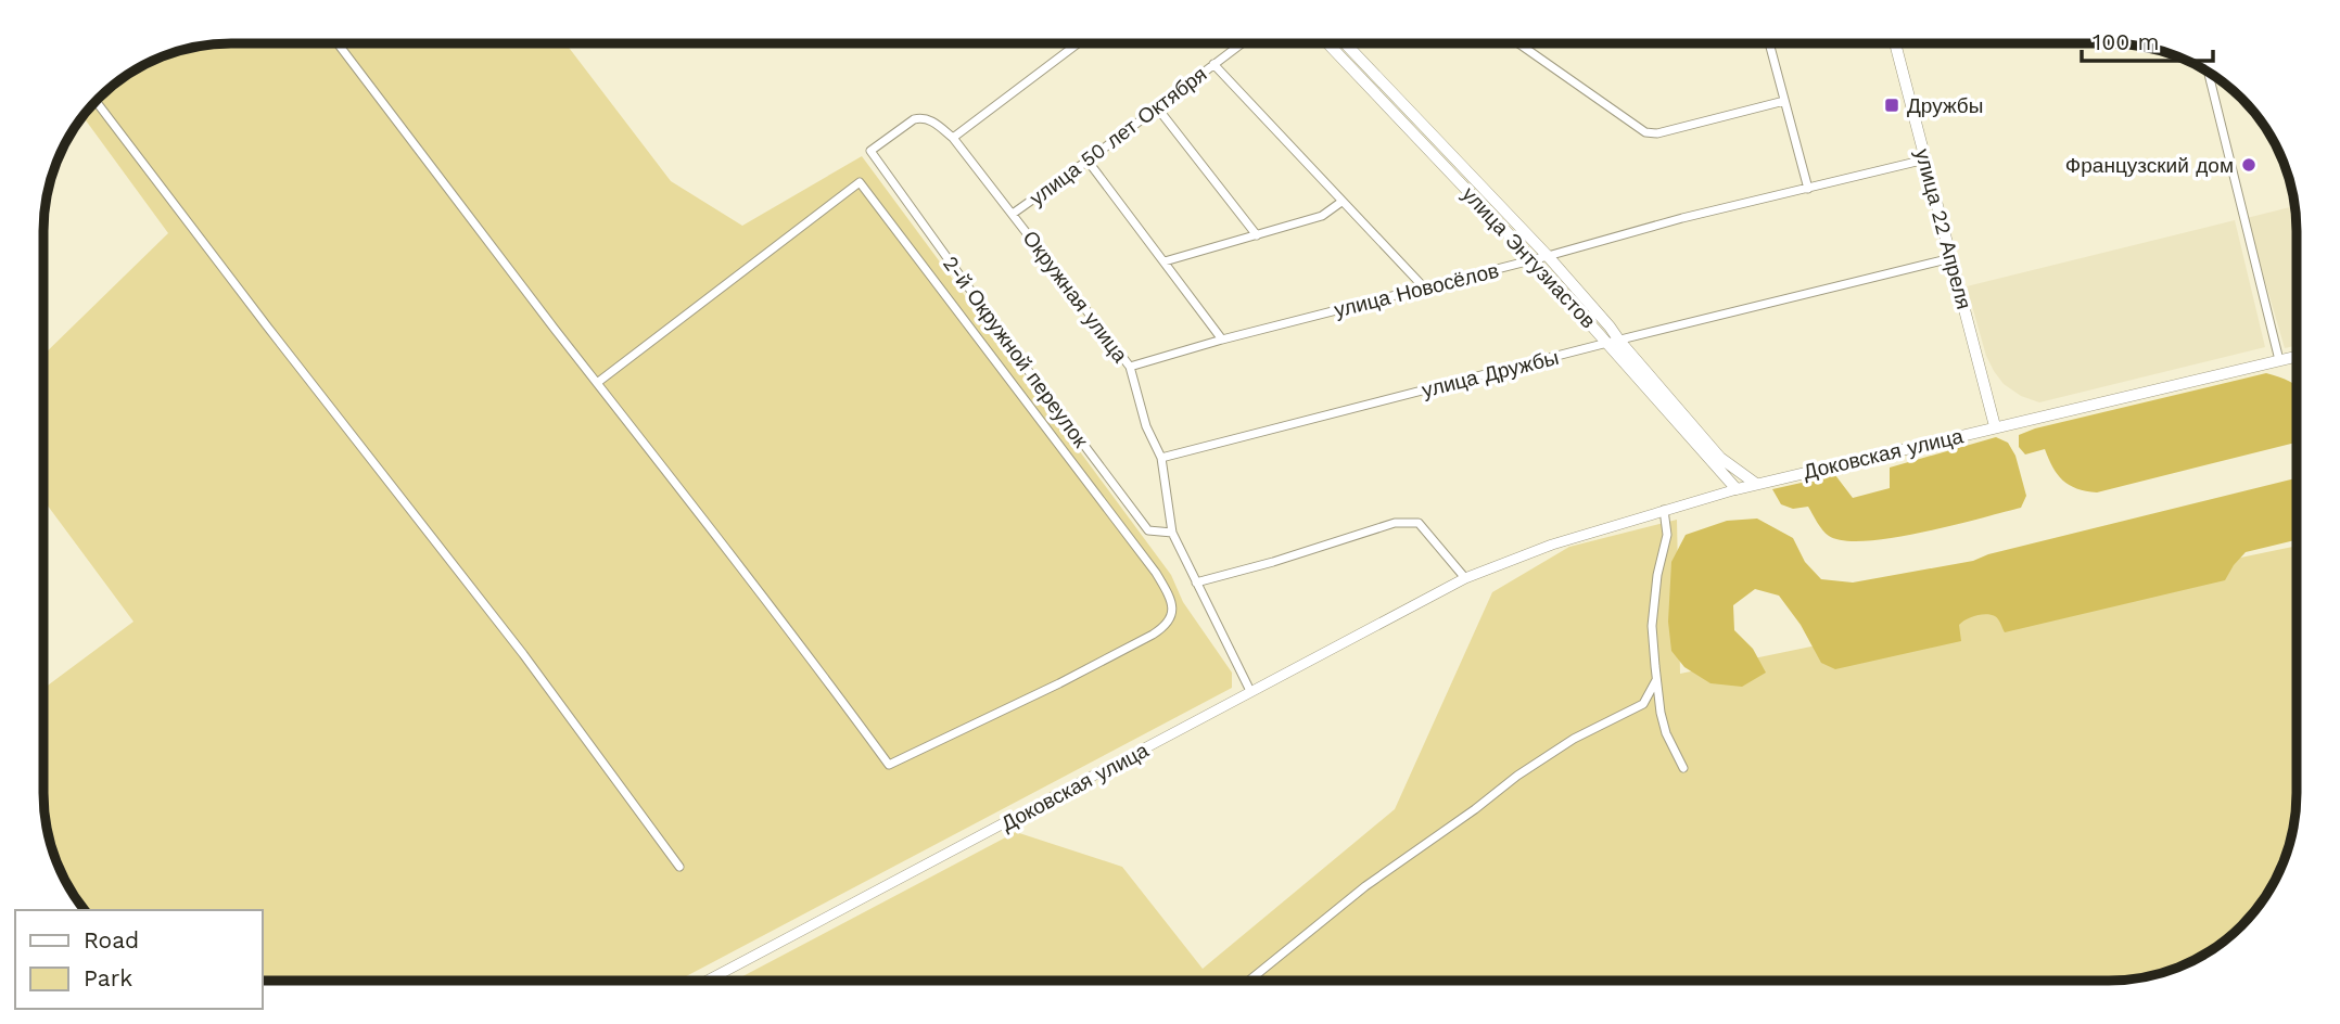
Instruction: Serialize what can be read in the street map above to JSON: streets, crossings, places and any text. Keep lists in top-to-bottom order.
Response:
{
  "streets": {
    "main road": ["улица 22 Апреля", "улица Энтузиастов", "Доковская улица"],
    "street": [
      "улица 50 лет Октября",
      "улица Новосёлов",
      "Окружная улица",
      "2-й Окружной переулок",
      "улица Дружбы"
    ]
  },
  "crossings": [
    ["улица 50 лет Октября", "Окружная улица"],
    ["улица 22 Апреля", "улица Новосёлов"],
    ["улица 22 Апреля", "улица Дружбы"],
    ["улица 22 Апреля", "Доковская улица"],
    ["улица Энтузиастов", "улица Новосёлов"],
    ["улица Энтузиастов", "улица Дружбы"],
    ["улица Энтузиастов", "Доковская улица"],
    ["улица Новосёлов", "Окружная улица"],
    ["Окружная улица", "2-й Окружной переулок"],
    ["Окружная улица", "улица Дружбы"],
    ["Окружная улица", "Доковская улица"]
  ],
  "places": {
    "transit": ["Дружбы"],
    "other": ["Французский дом"]
  },
  "legend": ["Road", "Park"],
  "scale_bar": "100 m"
}
